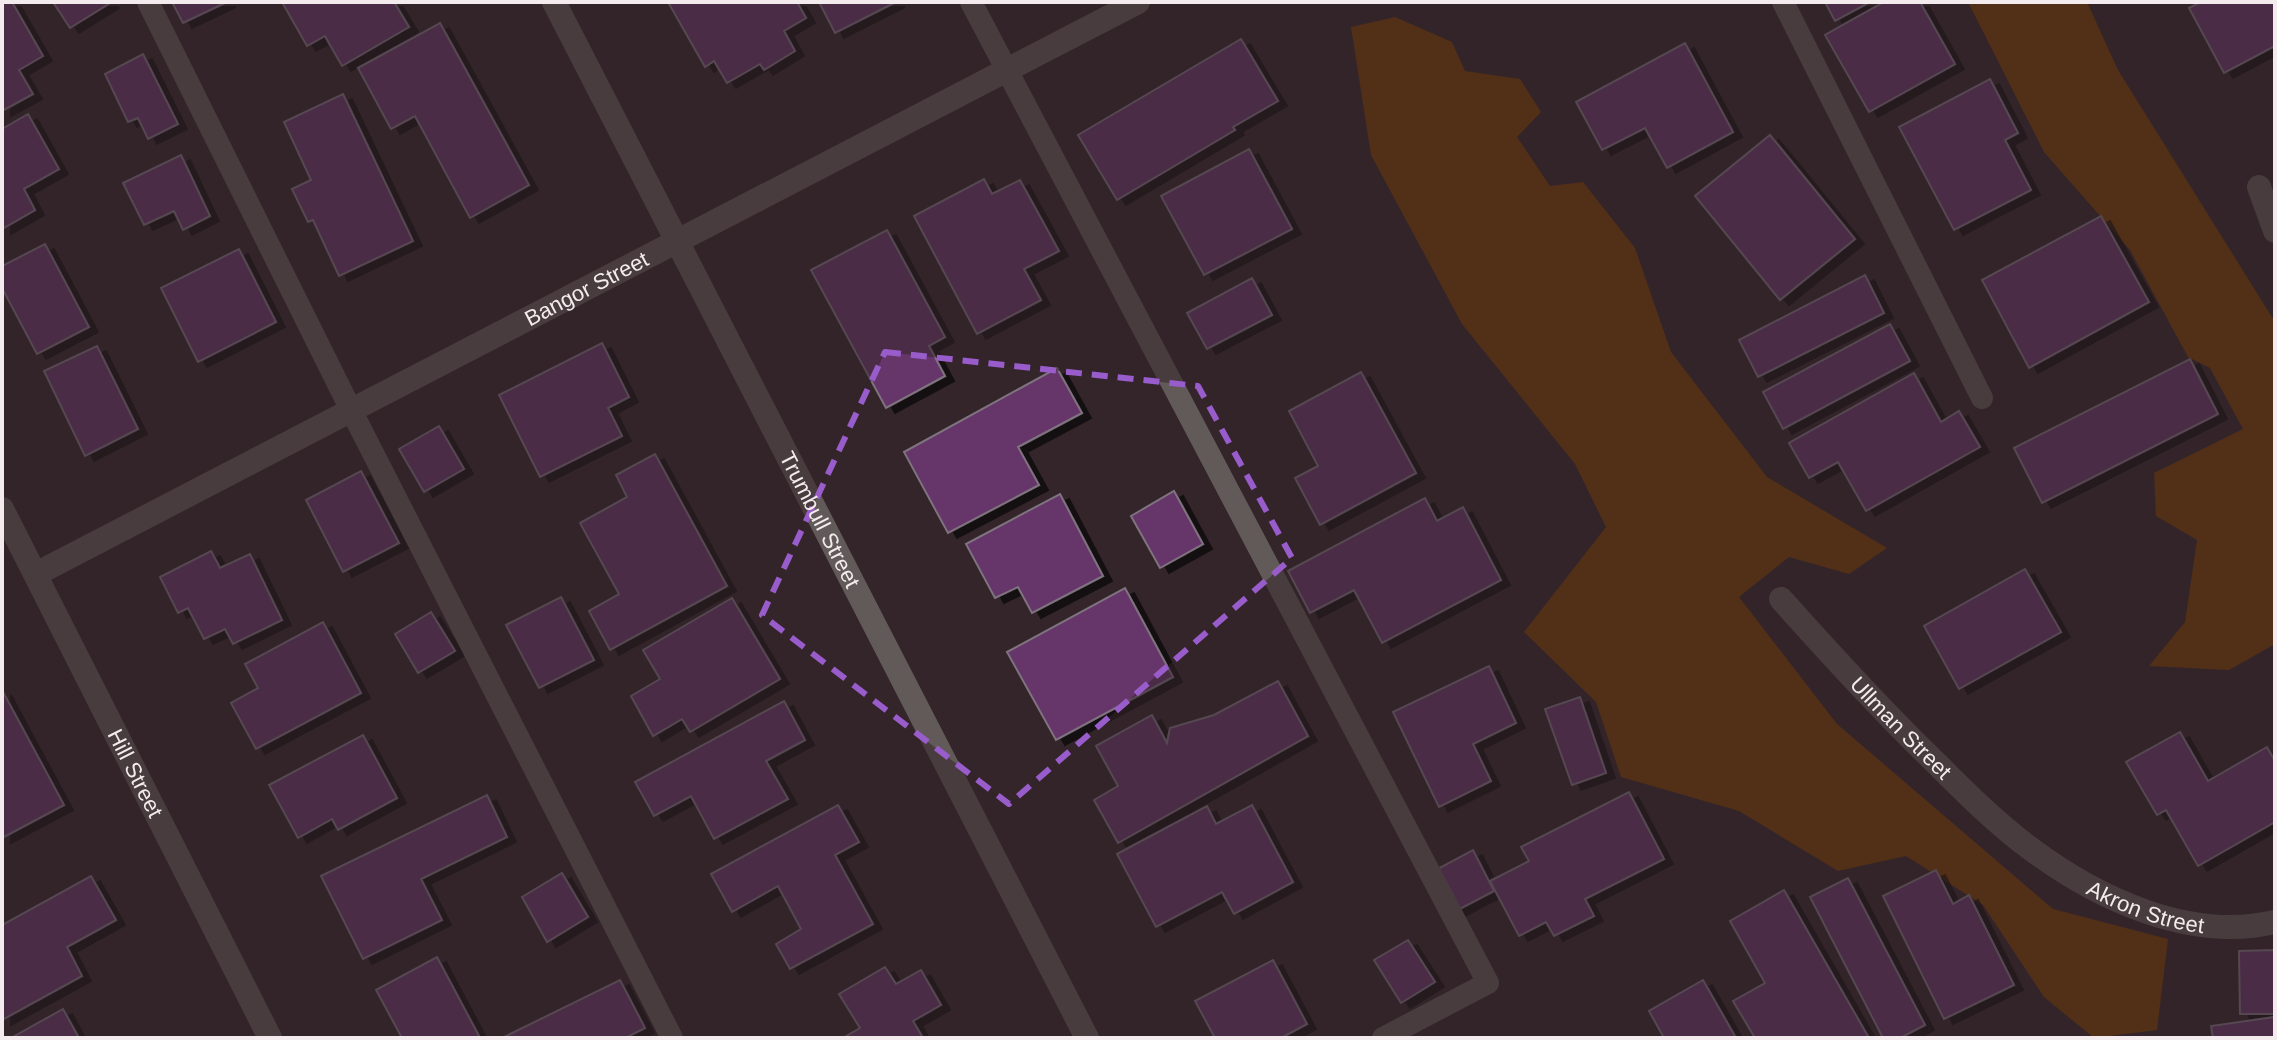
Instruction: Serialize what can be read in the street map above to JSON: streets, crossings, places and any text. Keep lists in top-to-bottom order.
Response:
{
  "streets": {
    "street": [
      "Bangor Street",
      "Trumbull Street",
      "Ullman Street",
      "Hill Street",
      "Akron Street"
    ]
  },
  "crossings": [
    ["Bangor Street", "Trumbull Street"],
    ["Bangor Street", "Hill Street"],
    ["Ullman Street", "Akron Street"]
  ]
}
